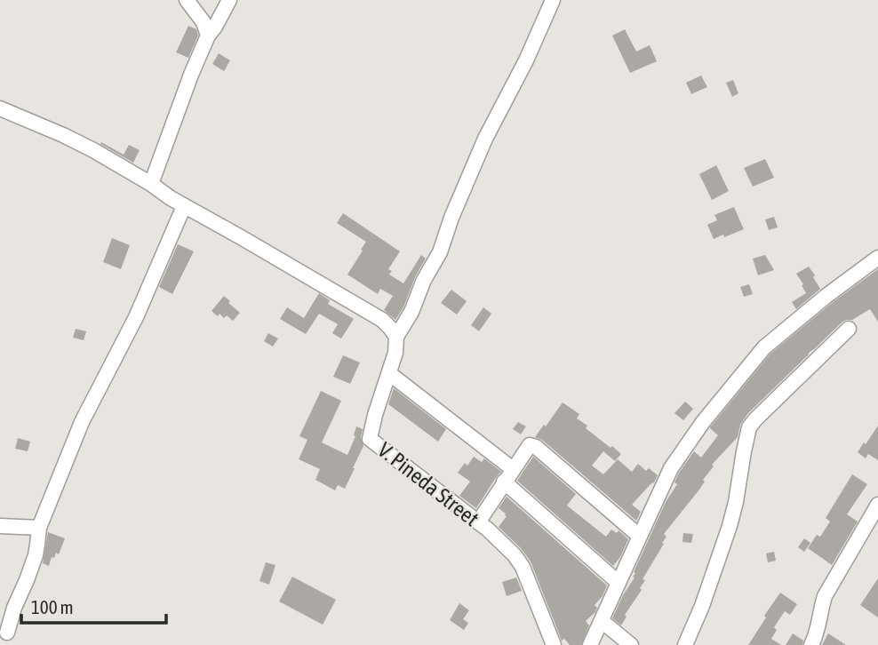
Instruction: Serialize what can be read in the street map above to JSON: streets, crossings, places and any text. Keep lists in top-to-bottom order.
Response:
{
  "streets": {
    "street": ["V. Pineda Street"]
  },
  "scale_bar": "100 m"
}
